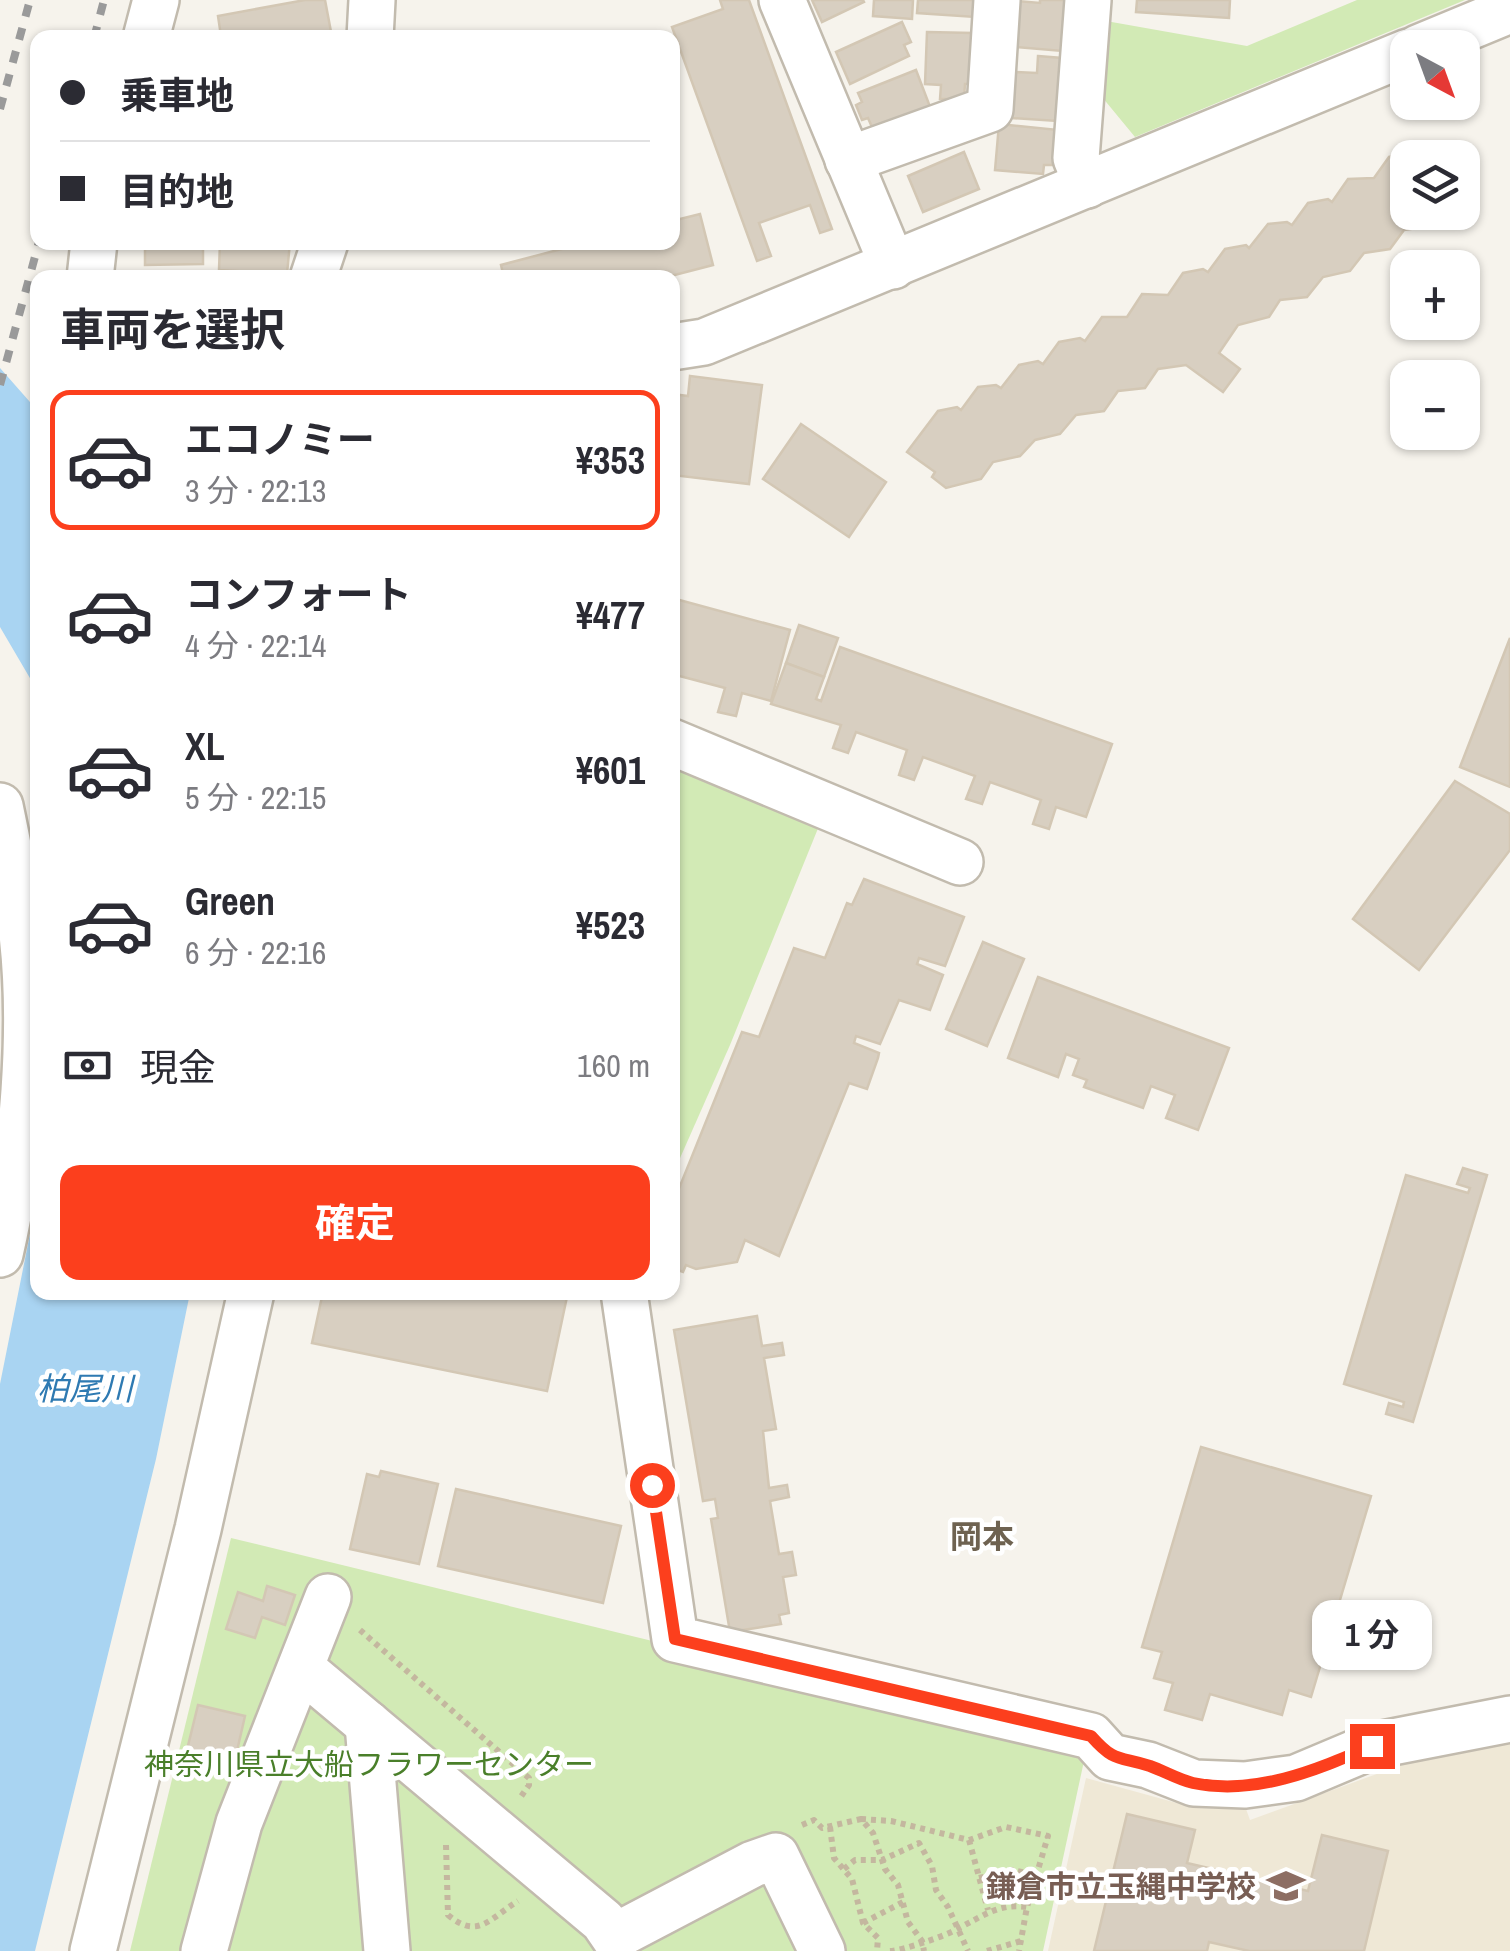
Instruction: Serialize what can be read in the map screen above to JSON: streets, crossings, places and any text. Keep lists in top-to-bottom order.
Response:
{
  "districts": ["岡本"],
  "water": ["柏尾川"],
  "parks": ["神奈川県立大船フラワーセンター"],
  "places": {
    "school or university": ["鎌倉市立玉縄中学校"]
  },
  "north": "bottom right",
  "page": {
    "map_buttons": ["+", "−"],
    "banner": ["乗車地", "目的地"],
    "heading": "車両を選択",
    "list": [
      {
        "name": "エコノミー",
        "note": "3 分 · 22:13",
        "value": "¥353"
      },
      {
        "name": "コンフォート",
        "note": "4 分 · 22:14",
        "value": "¥477"
      },
      {
        "name": "XL",
        "note": "5 分 · 22:15",
        "value": "¥601"
      },
      {
        "name": "Green",
        "note": "6 分 · 22:16",
        "value": "¥523"
      }
    ],
    "pay": ["現金", "160 m"],
    "buttons": "確定",
    "bubble": "1 分"
  }
}
